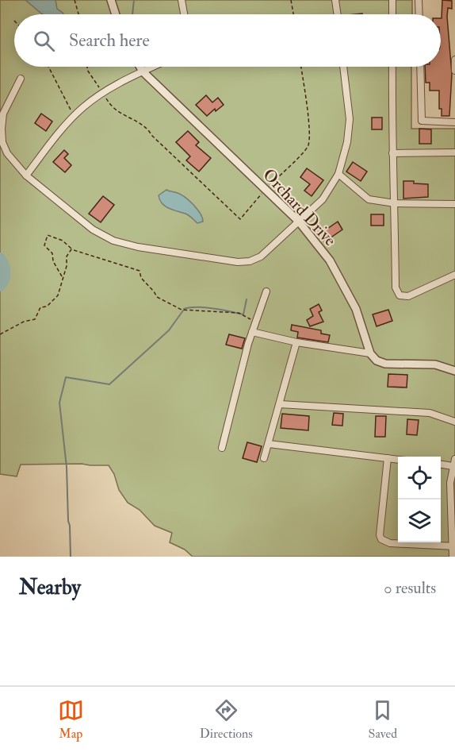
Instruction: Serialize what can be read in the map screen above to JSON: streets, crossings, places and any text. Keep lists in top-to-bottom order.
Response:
{
  "streets": {
    "street": ["Orchard Drive"]
  },
  "page": {
    "search": "Search here",
    "heading": ["Nearby", "0 results"],
    "nav": ["Map", "Directions", "Saved"]
  }
}
